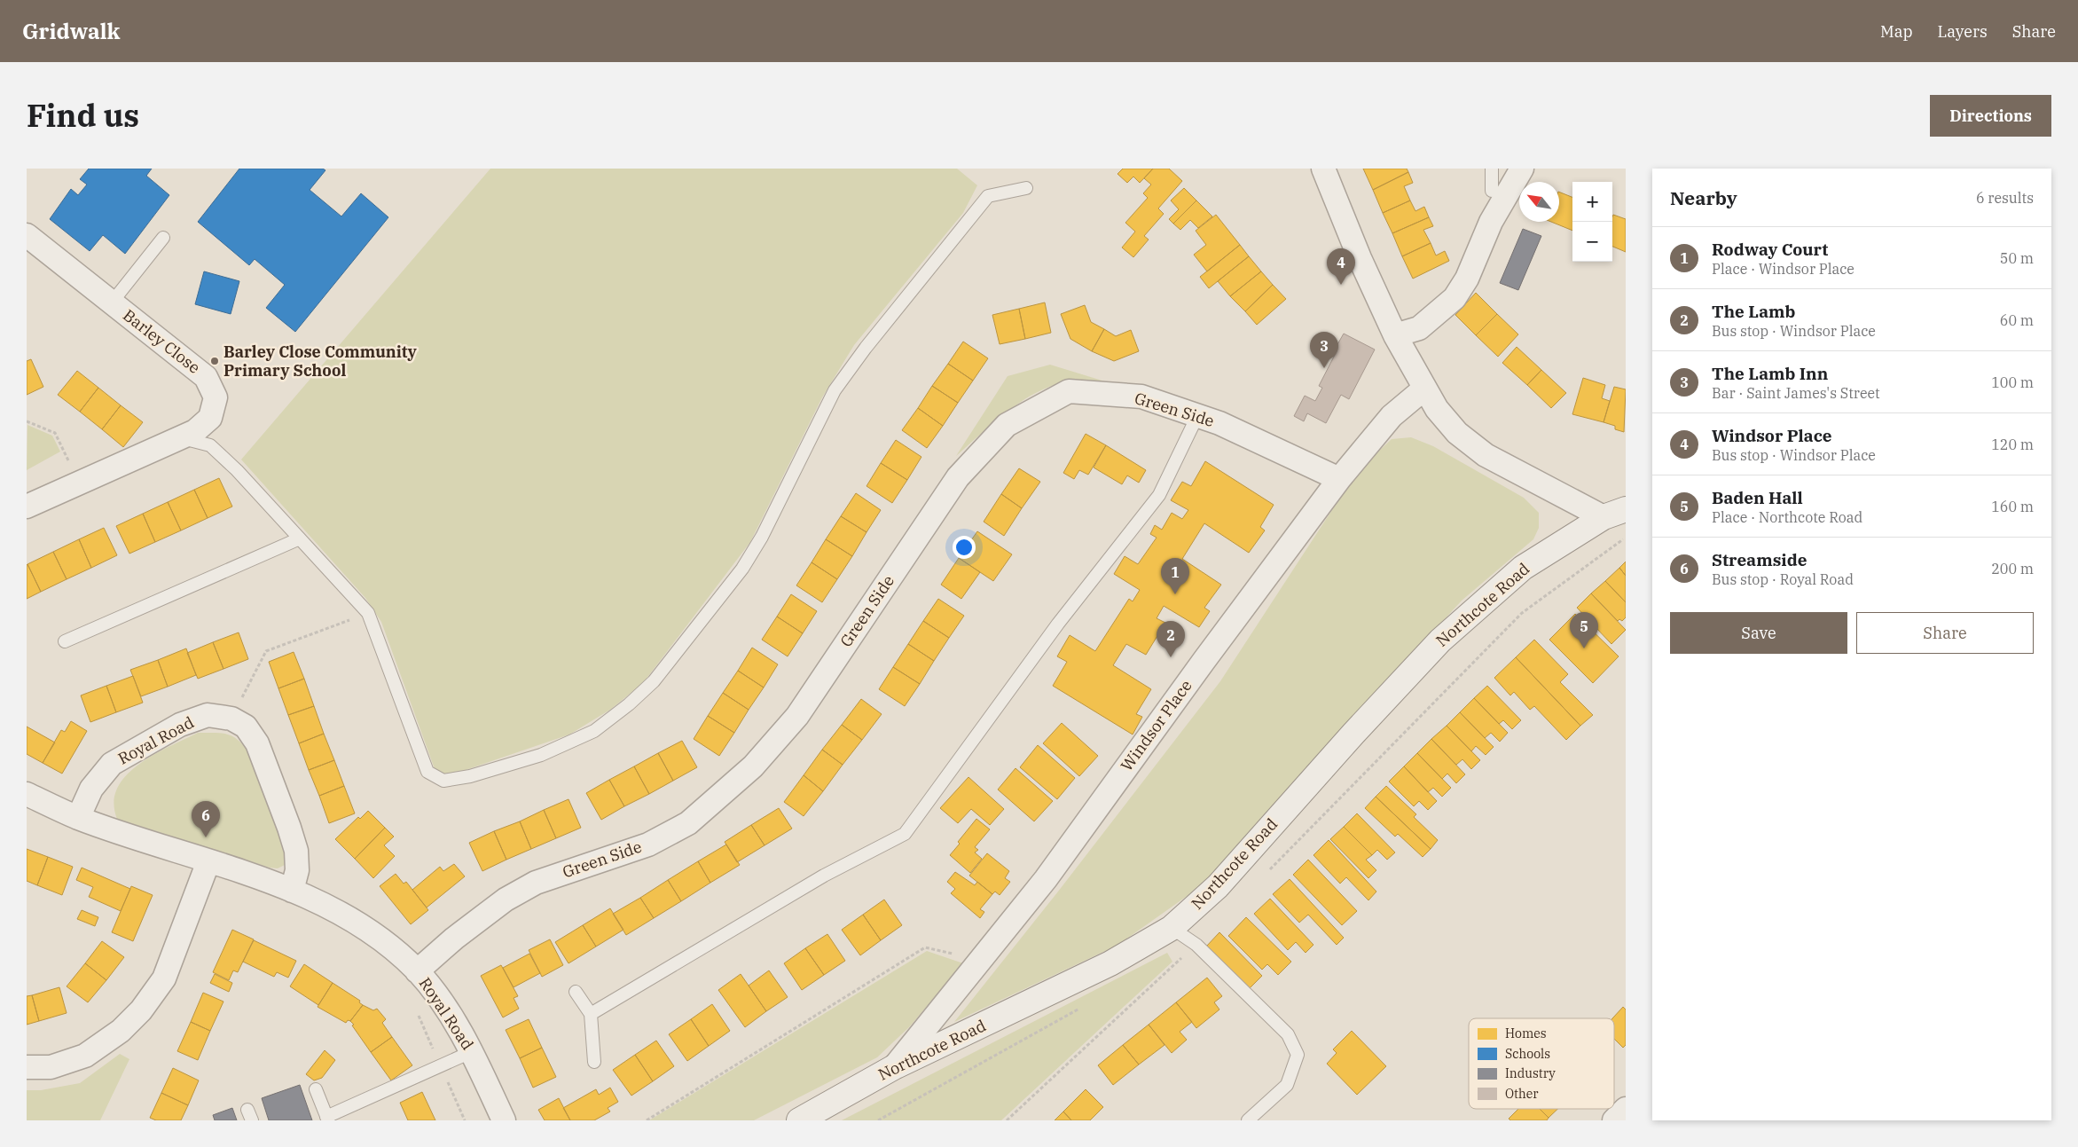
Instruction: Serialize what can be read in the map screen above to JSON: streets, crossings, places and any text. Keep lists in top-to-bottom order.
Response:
{
  "streets": {
    "street": [
      "Barley Close",
      "Green Side",
      "Northcote Road",
      "Windsor Place",
      "Royal Road"
    ]
  },
  "crossings": [
    ["Green Side", "Windsor Place"],
    ["Green Side", "Royal Road"],
    ["Northcote Road", "Windsor Place"]
  ],
  "places": ["Barley Close Community Primary School"],
  "legend": [
    "Homes",
    "Schools",
    "Industry",
    "Other"
  ],
  "north": "top left",
  "page": {
    "header": "Gridwalk",
    "nav": ["Map", "Layers", "Share"],
    "title": "Find us",
    "buttons": [
      "Directions",
      ["Save", "Share"]
    ],
    "heading": ["Nearby", "6 results"],
    "map_buttons": ["+", "−"],
    "list": [
      {
        "mark": "1",
        "name": "Rodway Court",
        "note": "Place · Windsor Place",
        "value": "50 m"
      },
      {
        "mark": "2",
        "name": "The Lamb",
        "note": "Bus stop · Windsor Place",
        "value": "60 m"
      },
      {
        "mark": "3",
        "name": "The Lamb Inn",
        "note": "Bar · Saint James's Street",
        "value": "100 m"
      },
      {
        "mark": "4",
        "name": "Windsor Place",
        "note": "Bus stop · Windsor Place",
        "value": "120 m"
      },
      {
        "mark": "5",
        "name": "Baden Hall",
        "note": "Place · Northcote Road",
        "value": "160 m"
      },
      {
        "mark": "6",
        "name": "Streamside",
        "note": "Bus stop · Royal Road",
        "value": "200 m"
      }
    ],
    "pins": [
      "4",
      "3",
      "1",
      "5",
      "2",
      "6"
    ]
  }
}
